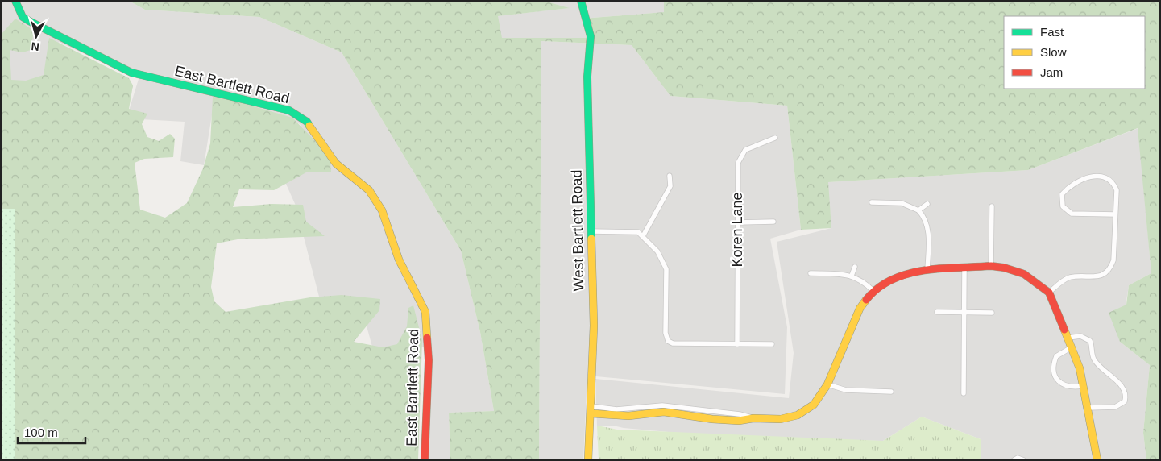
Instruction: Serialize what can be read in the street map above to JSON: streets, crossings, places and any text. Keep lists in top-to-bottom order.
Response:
{
  "streets": {
    "street": ["East Bartlett Road", "Koren Lane", "West Bartlett Road"]
  },
  "legend": ["Fast", "Slow", "Jam"],
  "scale_bar": "100 m",
  "north": "bottom"
}
